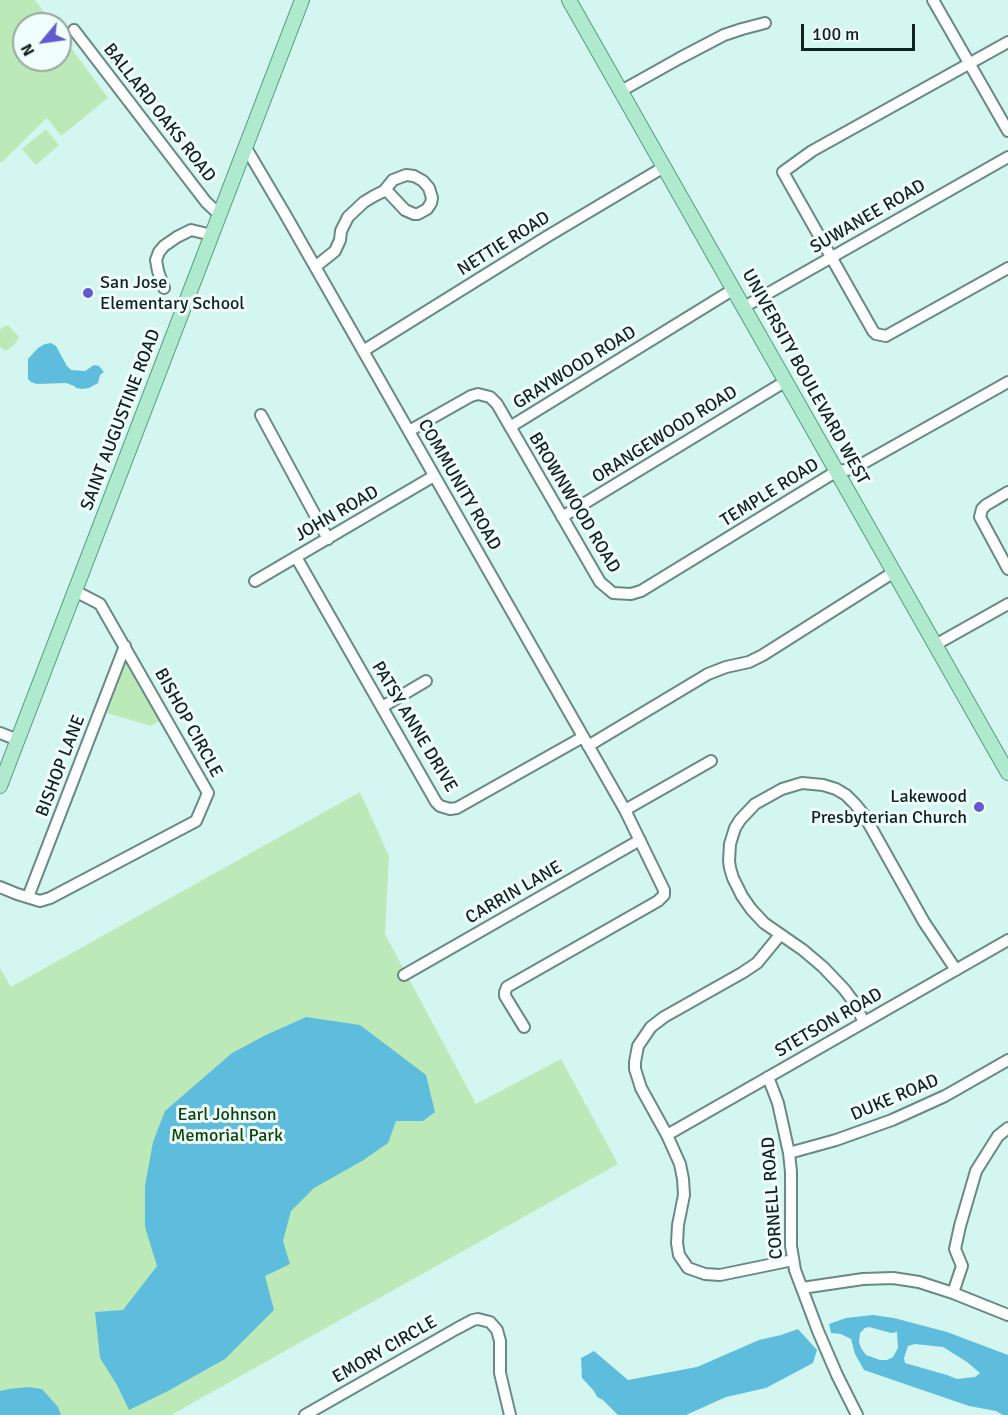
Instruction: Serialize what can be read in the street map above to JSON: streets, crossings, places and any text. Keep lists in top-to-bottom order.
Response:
{
  "streets": {
    "main road": ["UNIVERSITY BOULEVARD WEST", "SAINT AUGUSTINE ROAD"],
    "street": [
      "BALLARD OAKS ROAD",
      "SUWANEE ROAD",
      "NETTIE ROAD",
      "GRAYWOOD ROAD",
      "ORANGEWOOD ROAD",
      "COMMUNITY ROAD",
      "TEMPLE ROAD",
      "BROWNWOOD ROAD",
      "JOHN ROAD",
      "BISHOP CIRCLE",
      "PATSY ANNE DRIVE",
      "BISHOP LANE",
      "CARRIN LANE",
      "STETSON ROAD",
      "DUKE ROAD",
      "CORNELL ROAD",
      "EMORY CIRCLE"
    ]
  },
  "crossings": [
    ["BALLARD OAKS ROAD", "SAINT AUGUSTINE ROAD"],
    ["SUWANEE ROAD", "UNIVERSITY BOULEVARD WEST"],
    ["NETTIE ROAD", "UNIVERSITY BOULEVARD WEST"],
    ["NETTIE ROAD", "COMMUNITY ROAD"],
    ["GRAYWOOD ROAD", "UNIVERSITY BOULEVARD WEST"],
    ["GRAYWOOD ROAD", "COMMUNITY ROAD"],
    ["GRAYWOOD ROAD", "BROWNWOOD ROAD"],
    ["UNIVERSITY BOULEVARD WEST", "ORANGEWOOD ROAD"],
    ["UNIVERSITY BOULEVARD WEST", "TEMPLE ROAD"],
    ["UNIVERSITY BOULEVARD WEST", "PATSY ANNE DRIVE"],
    ["SAINT AUGUSTINE ROAD", "COMMUNITY ROAD"],
    ["SAINT AUGUSTINE ROAD", "BISHOP CIRCLE"],
    ["ORANGEWOOD ROAD", "BROWNWOOD ROAD"],
    ["COMMUNITY ROAD", "JOHN ROAD"],
    ["COMMUNITY ROAD", "PATSY ANNE DRIVE"],
    ["COMMUNITY ROAD", "CARRIN LANE"],
    ["TEMPLE ROAD", "BROWNWOOD ROAD"],
    ["JOHN ROAD", "PATSY ANNE DRIVE"],
    ["BISHOP CIRCLE", "BISHOP LANE"],
    ["STETSON ROAD", "CORNELL ROAD"],
    ["DUKE ROAD", "CORNELL ROAD"]
  ],
  "parks": ["Earl Johnson Memorial Park"],
  "places": ["San Jose Elementary School", "Lakewood Presbyterian Church"],
  "scale_bar": "100 m",
  "north": "bottom left"
}
